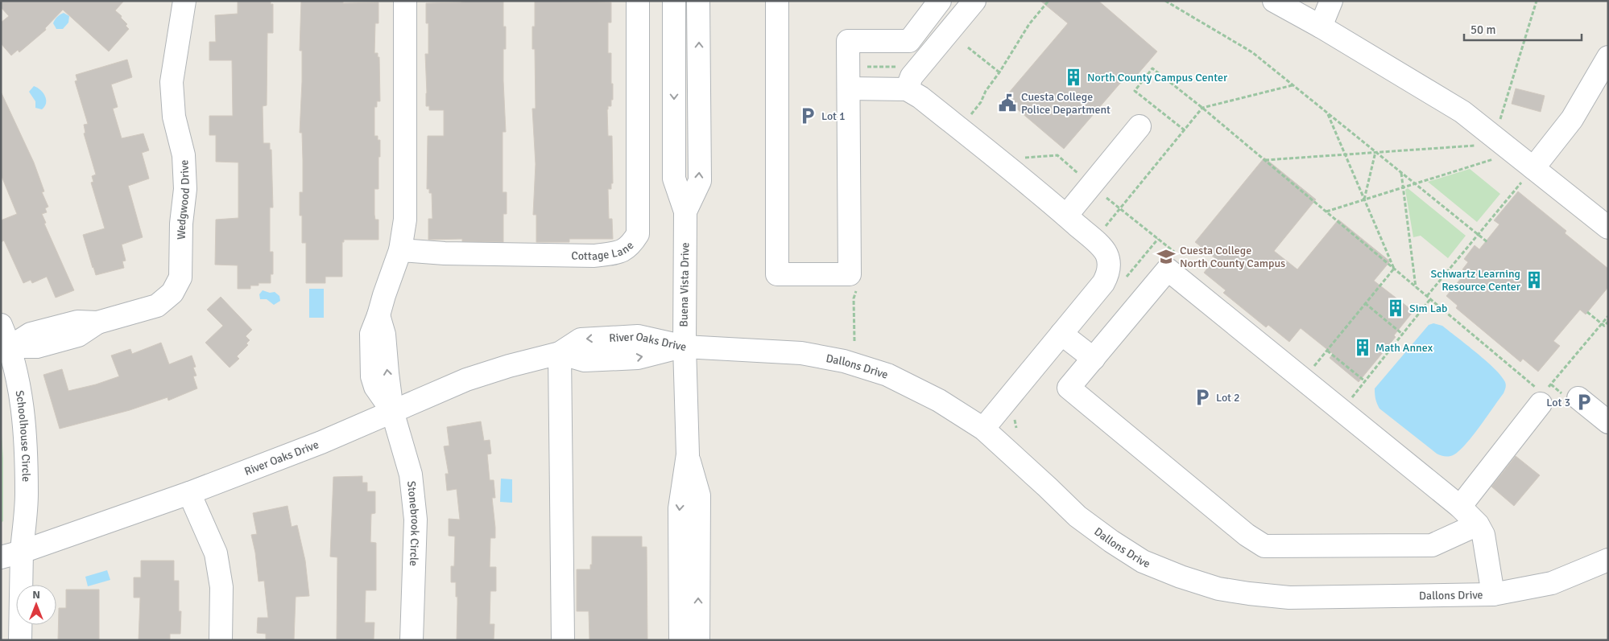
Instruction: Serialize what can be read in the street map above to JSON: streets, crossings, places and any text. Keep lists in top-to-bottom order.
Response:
{
  "streets": {
    "street": [
      "Wedgwood Drive",
      "Cottage Lane",
      "Buena Vista Drive",
      "River Oaks Drive",
      "Dallons Drive",
      "Schoolhouse Circle",
      "Stonebrook Circle"
    ]
  },
  "crossings": [
    ["Wedgwood Drive", "Schoolhouse Circle"],
    ["Buena Vista Drive", "River Oaks Drive"],
    ["Buena Vista Drive", "Dallons Drive"],
    ["River Oaks Drive", "Dallons Drive"],
    ["River Oaks Drive", "Schoolhouse Circle"],
    ["River Oaks Drive", "Stonebrook Circle"]
  ],
  "places": {
    "building": [
      "North County Campus Center",
      "Schwartz Learning Resource Center",
      "Sim Lab",
      "Math Annex"
    ],
    "public building": ["Cuesta College Police Department"],
    "parking": ["Lot 1", "Lot 2", "Lot 3"],
    "school or university": ["Cuesta College North County Campus"]
  },
  "scale_bar": "50 m",
  "north": "top"
}
